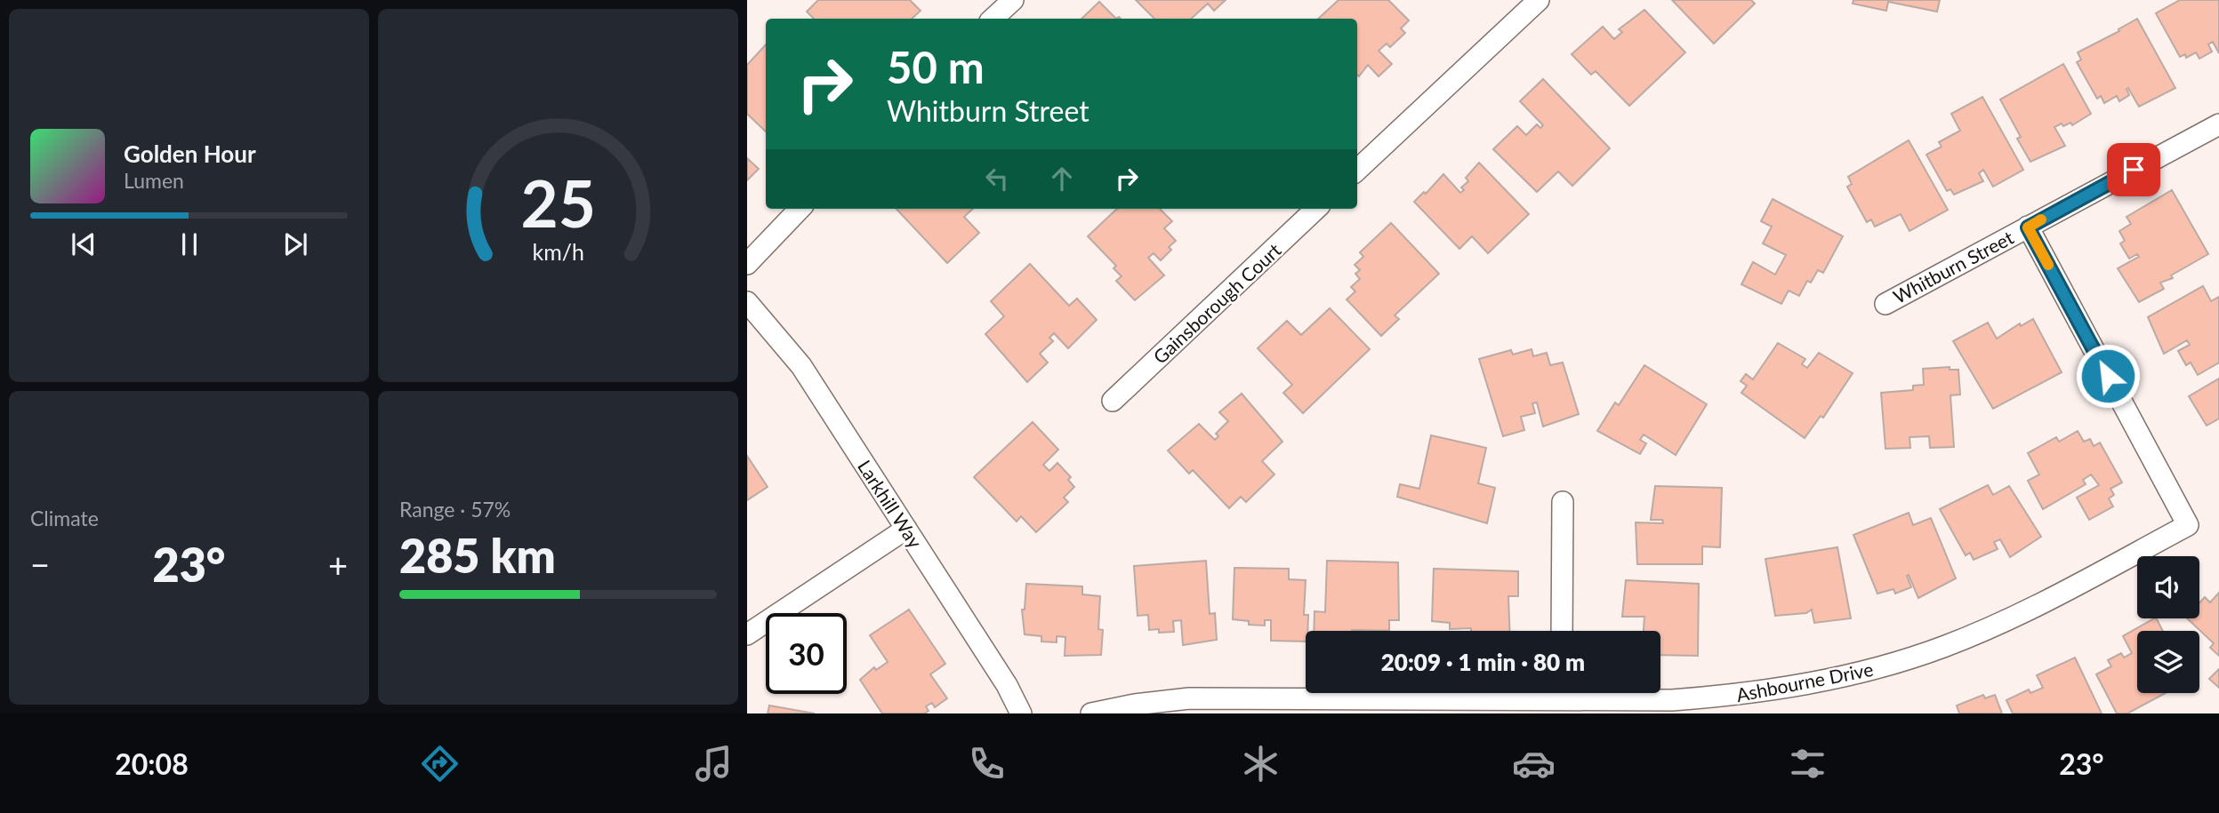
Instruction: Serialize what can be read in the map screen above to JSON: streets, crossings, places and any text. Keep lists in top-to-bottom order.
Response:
{
  "streets": {
    "street": [
      "Whitburn Street",
      "Gainsborough Court",
      "Larkhill Way",
      "Ashbourne Drive"
    ]
  },
  "crossings": [
    ["Whitburn Street", "Ashbourne Drive"]
  ],
  "page": {
    "turn": ["50 m", "Whitburn Street"],
    "song": ["Golden Hour", "Lumen"],
    "tile": [
      "Climate",
      ["Range · 57%", "285 km"]
    ],
    "heat": ["−", "23°", "+"],
    "limit": "30",
    "trip": "20:09 · 1 min · 80 m",
    "tabs": ["20:08", "23°"],
    "gauge": ["25", "km/h"]
  }
}
